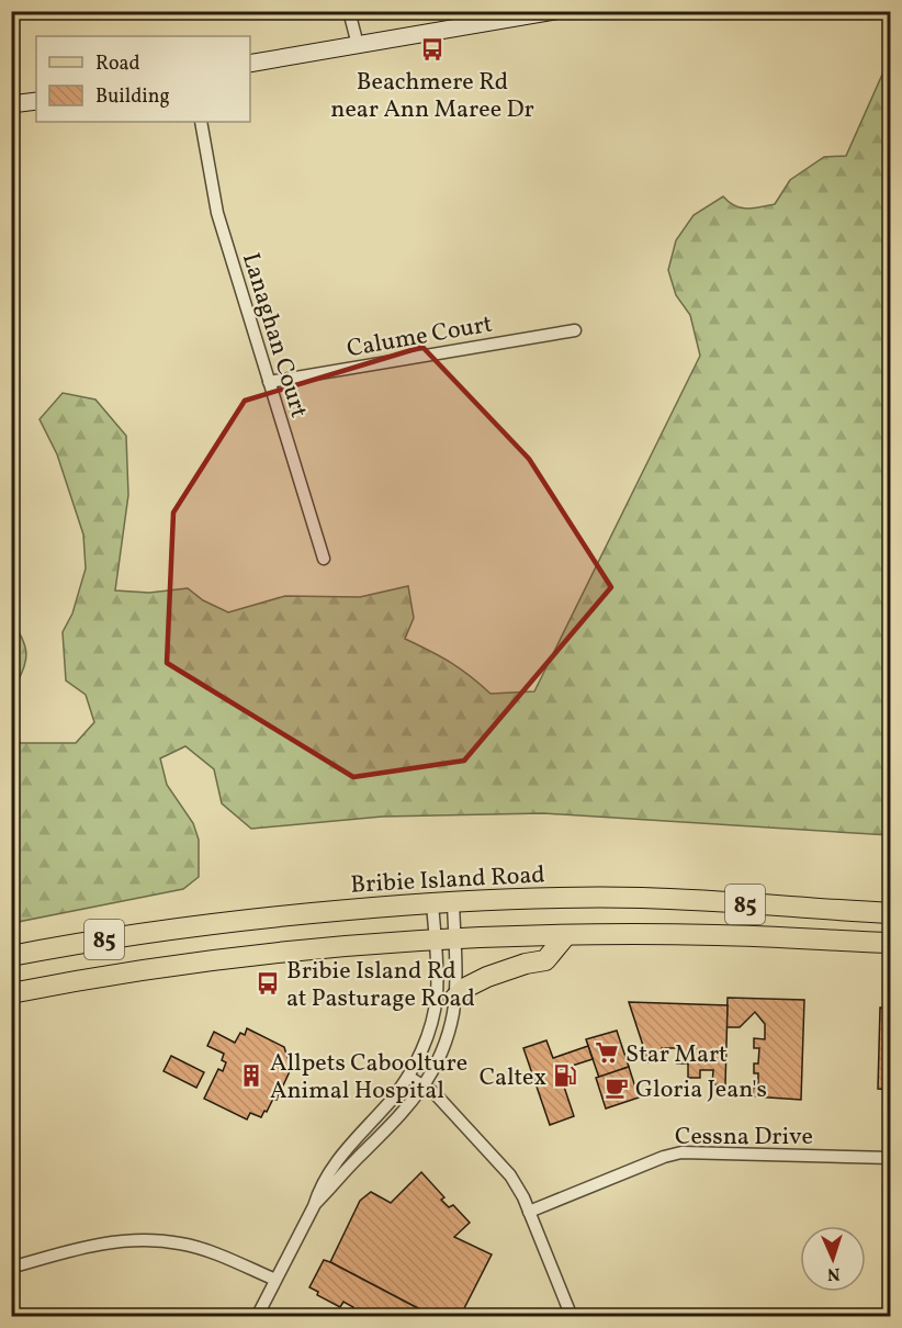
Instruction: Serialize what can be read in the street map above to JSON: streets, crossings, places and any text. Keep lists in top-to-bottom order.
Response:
{
  "streets": {
    "main road": ["Bribie Island Road", "85"],
    "street": ["Lanaghan Court", "Calume Court", "Cessna Drive"]
  },
  "crossings": [
    ["Lanaghan Court", "Calume Court"]
  ],
  "places": {
    "bus stop": ["Beachmere Rd near Ann Maree Dr", "Bribie Island Rd at Pasturage Road"],
    "supermarket": ["Star Mart"],
    "building": ["Allpets Caboolture Animal Hospital"],
    "fuel station": ["Caltex"],
    "cafe": ["Gloria Jean's"]
  },
  "legend": ["Road", "Building"],
  "north": "bottom"
}
